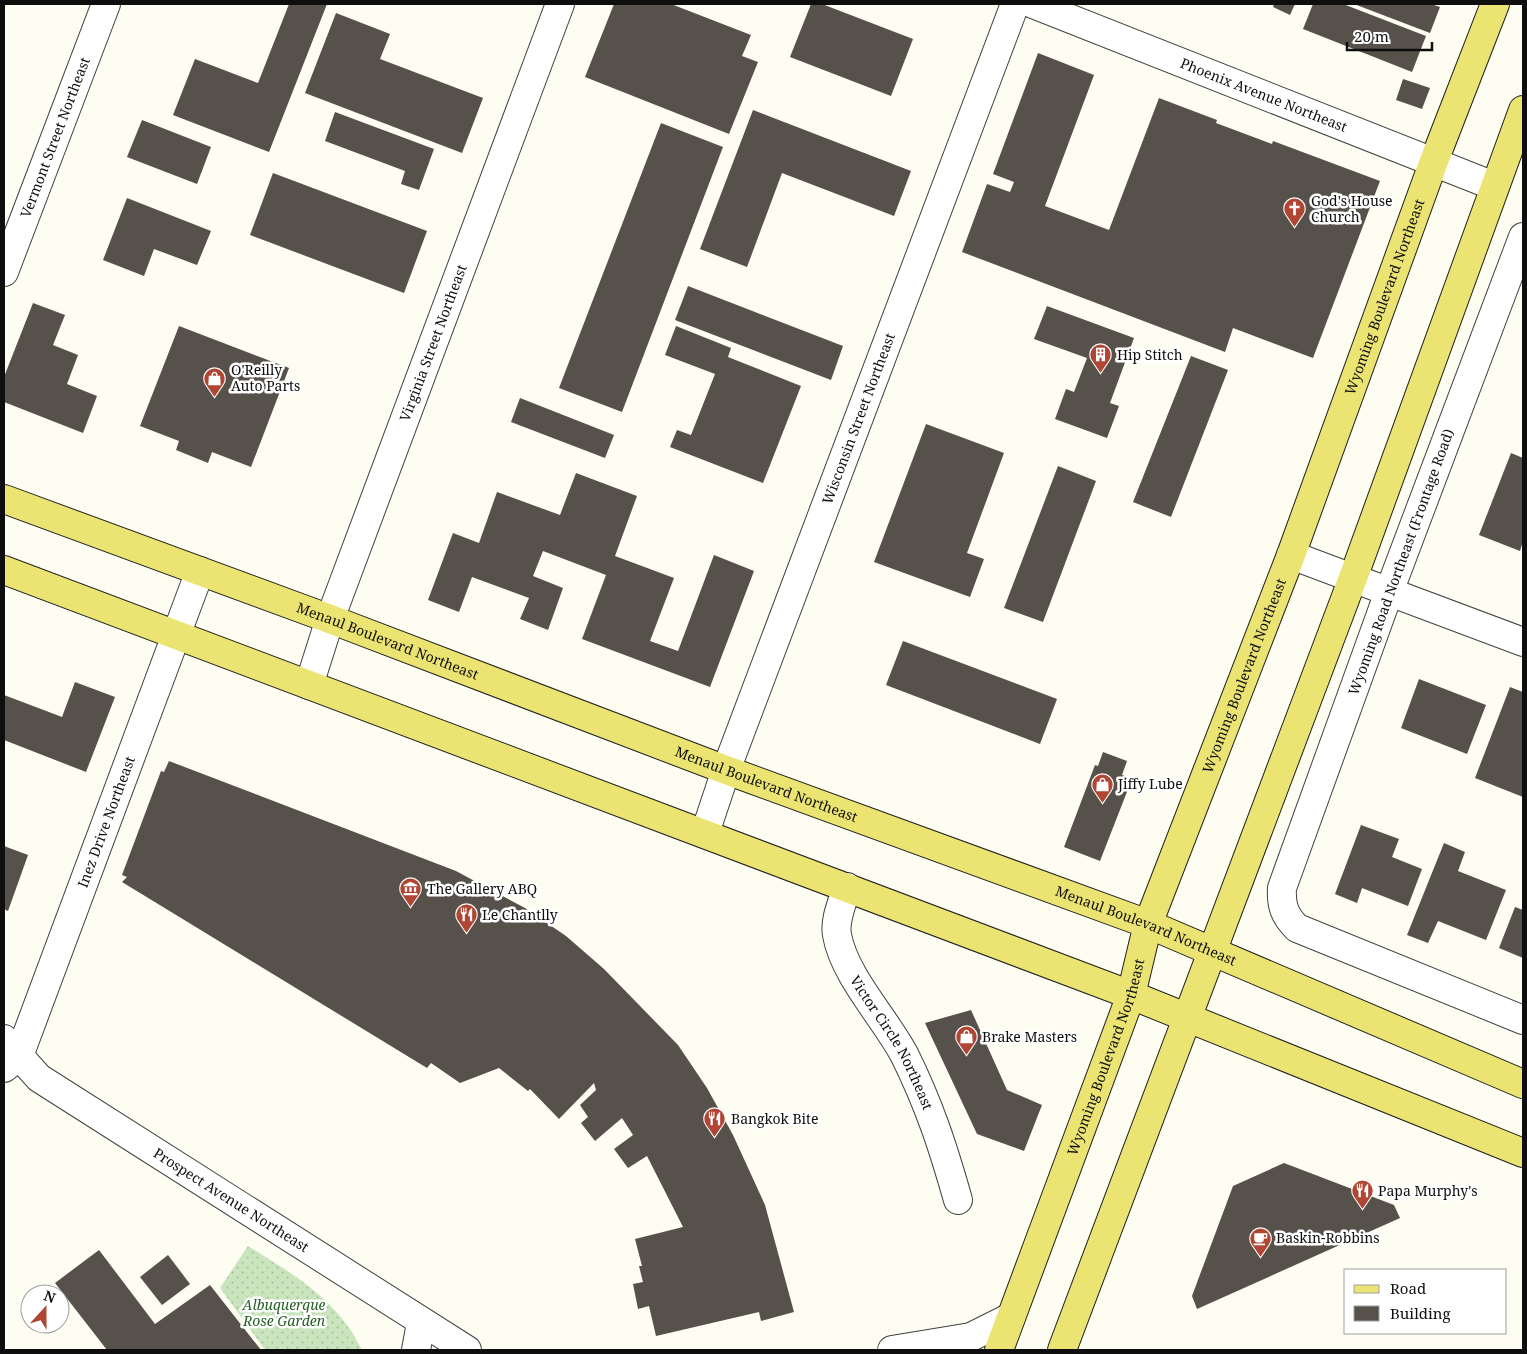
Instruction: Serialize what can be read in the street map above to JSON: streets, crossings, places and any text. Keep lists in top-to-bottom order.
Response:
{
  "streets": {
    "main road": ["Wyoming Boulevard Northeast", "Menaul Boulevard Northeast"],
    "street": [
      "Phoenix Avenue Northeast",
      "Vermont Street Northeast",
      "Virginia Street Northeast",
      "Wisconsin Street Northeast",
      "Wyoming Road Northeast (Frontage Road)",
      "Inez Drive Northeast",
      "Victor Circle Northeast",
      "Prospect Avenue Northeast"
    ]
  },
  "crossings": [
    ["Phoenix Avenue Northeast", "Wyoming Boulevard Northeast"],
    ["Wyoming Boulevard Northeast", "Menaul Boulevard Northeast"],
    ["Virginia Street Northeast", "Menaul Boulevard Northeast"],
    ["Wisconsin Street Northeast", "Menaul Boulevard Northeast"],
    ["Menaul Boulevard Northeast", "Inez Drive Northeast"],
    ["Inez Drive Northeast", "Prospect Avenue Northeast"]
  ],
  "parks": ["Albuquerque Rose Garden"],
  "places": {
    "church": ["God's House Church"],
    "building": ["Hip Stitch"],
    "shop": ["O'Reilly Auto Parts", "Jiffy Lube", "Brake Masters"],
    "museum": ["The Gallery ABQ"],
    "restaurant": ["Le Chantlly", "Bangkok Bite", "Papa Murphy's"],
    "cafe": ["Baskin-Robbins"]
  },
  "legend": ["Road", "Building"],
  "scale_bar": "20 m",
  "north": "top"
}
